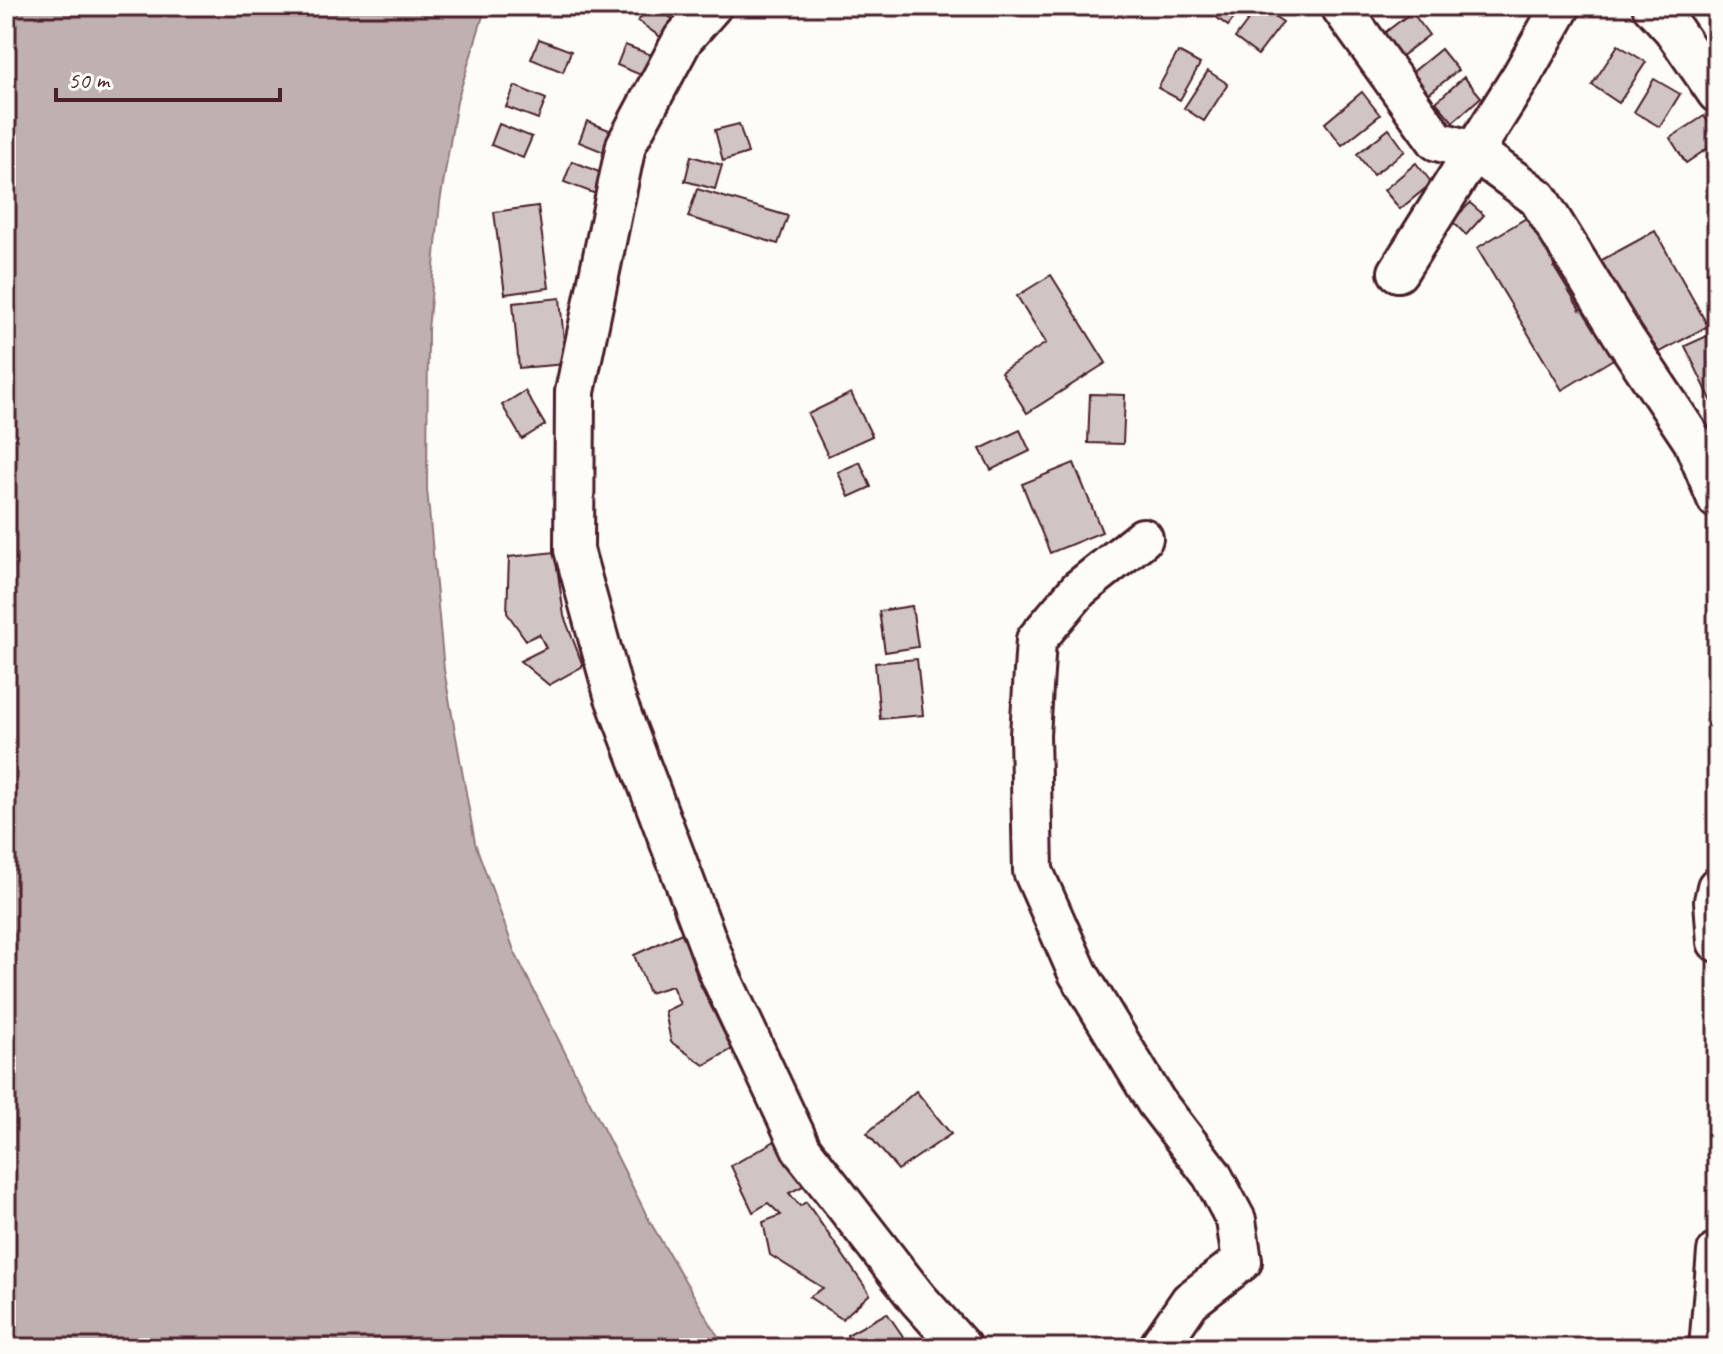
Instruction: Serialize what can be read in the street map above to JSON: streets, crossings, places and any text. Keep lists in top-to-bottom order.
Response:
{
  "scale_bar": "50 m"
}
